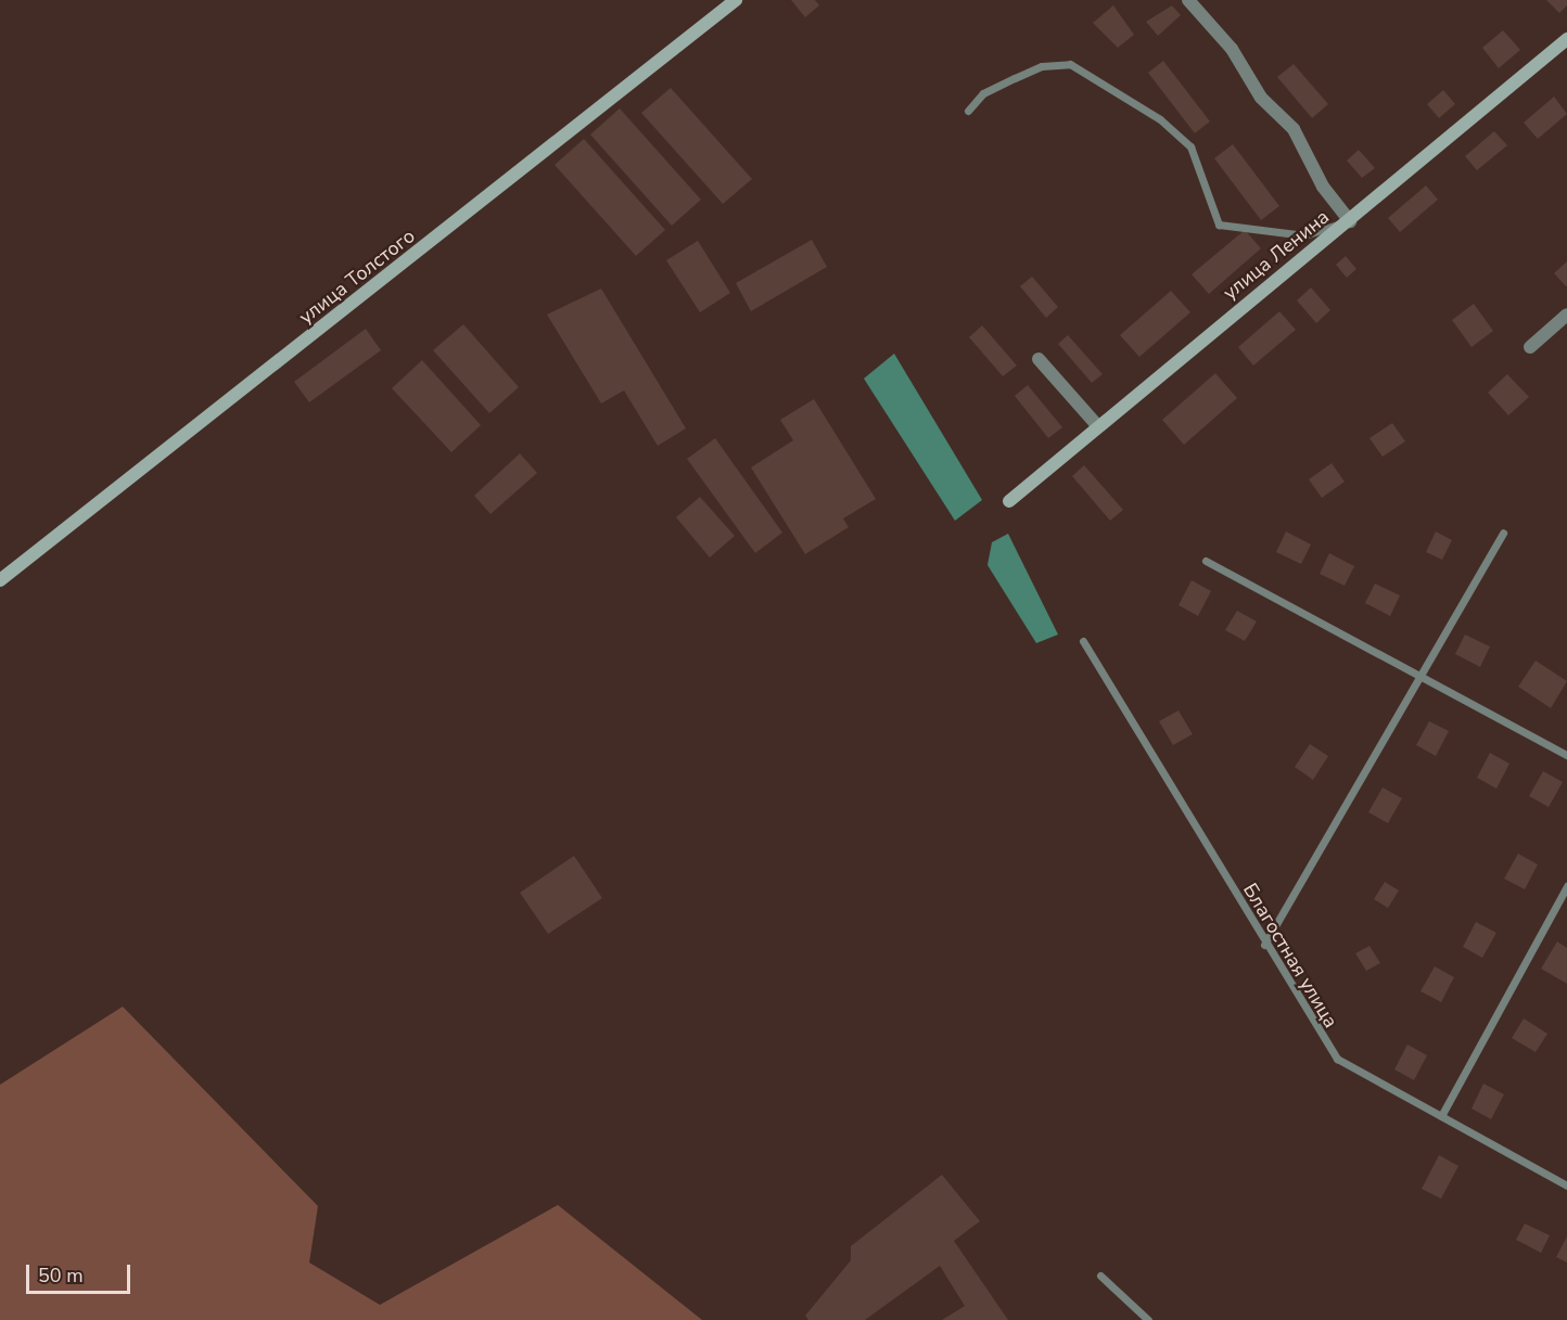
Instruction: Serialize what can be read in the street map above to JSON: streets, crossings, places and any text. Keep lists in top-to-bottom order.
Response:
{
  "streets": {
    "street": ["улица Ленина", "улица Толстого"],
    "lane": ["Благостная улица"]
  },
  "scale_bar": "50 m"
}
